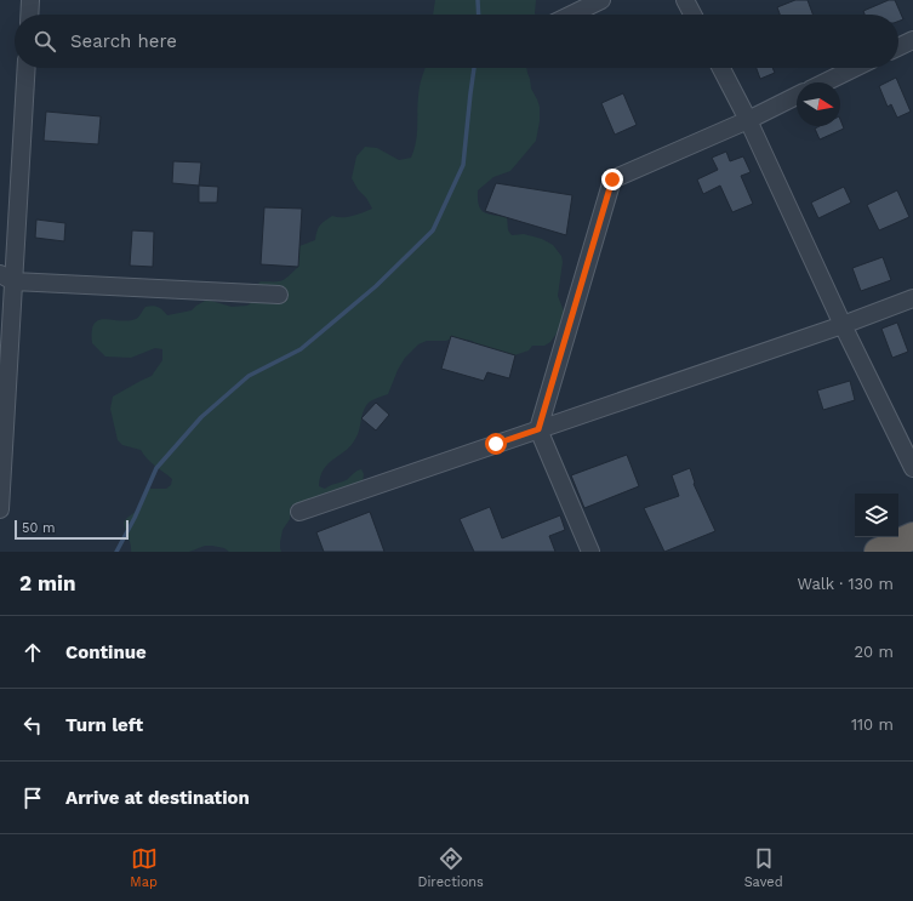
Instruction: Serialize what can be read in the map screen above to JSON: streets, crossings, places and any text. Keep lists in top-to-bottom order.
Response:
{
  "scale_bar": "50 m",
  "north": "right",
  "page": {
    "search": "Search here",
    "scale": "50 m",
    "heading": ["2 min", "Walk · 130 m"],
    "list": [
      ["Continue", "20 m"],
      ["Turn left", "110 m"],
      "Arrive at destination"
    ],
    "nav": ["Map", "Directions", "Saved"]
  }
}
